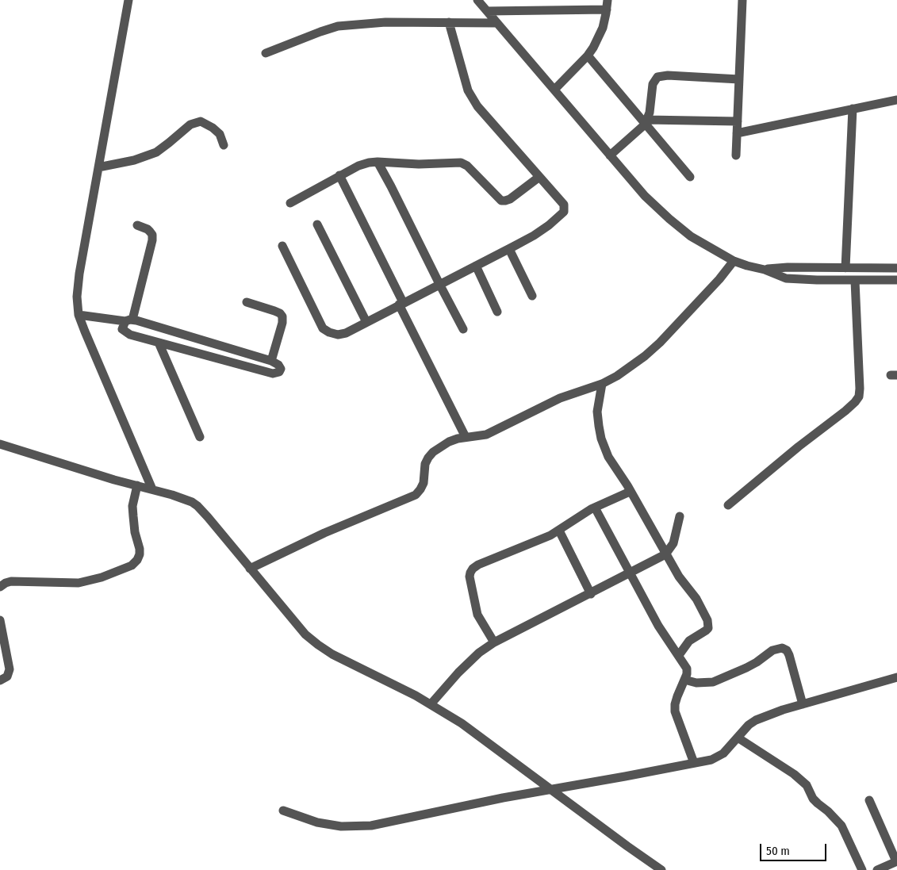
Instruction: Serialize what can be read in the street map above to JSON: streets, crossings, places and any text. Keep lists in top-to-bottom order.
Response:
{
  "scale_bar": "50 m"
}
